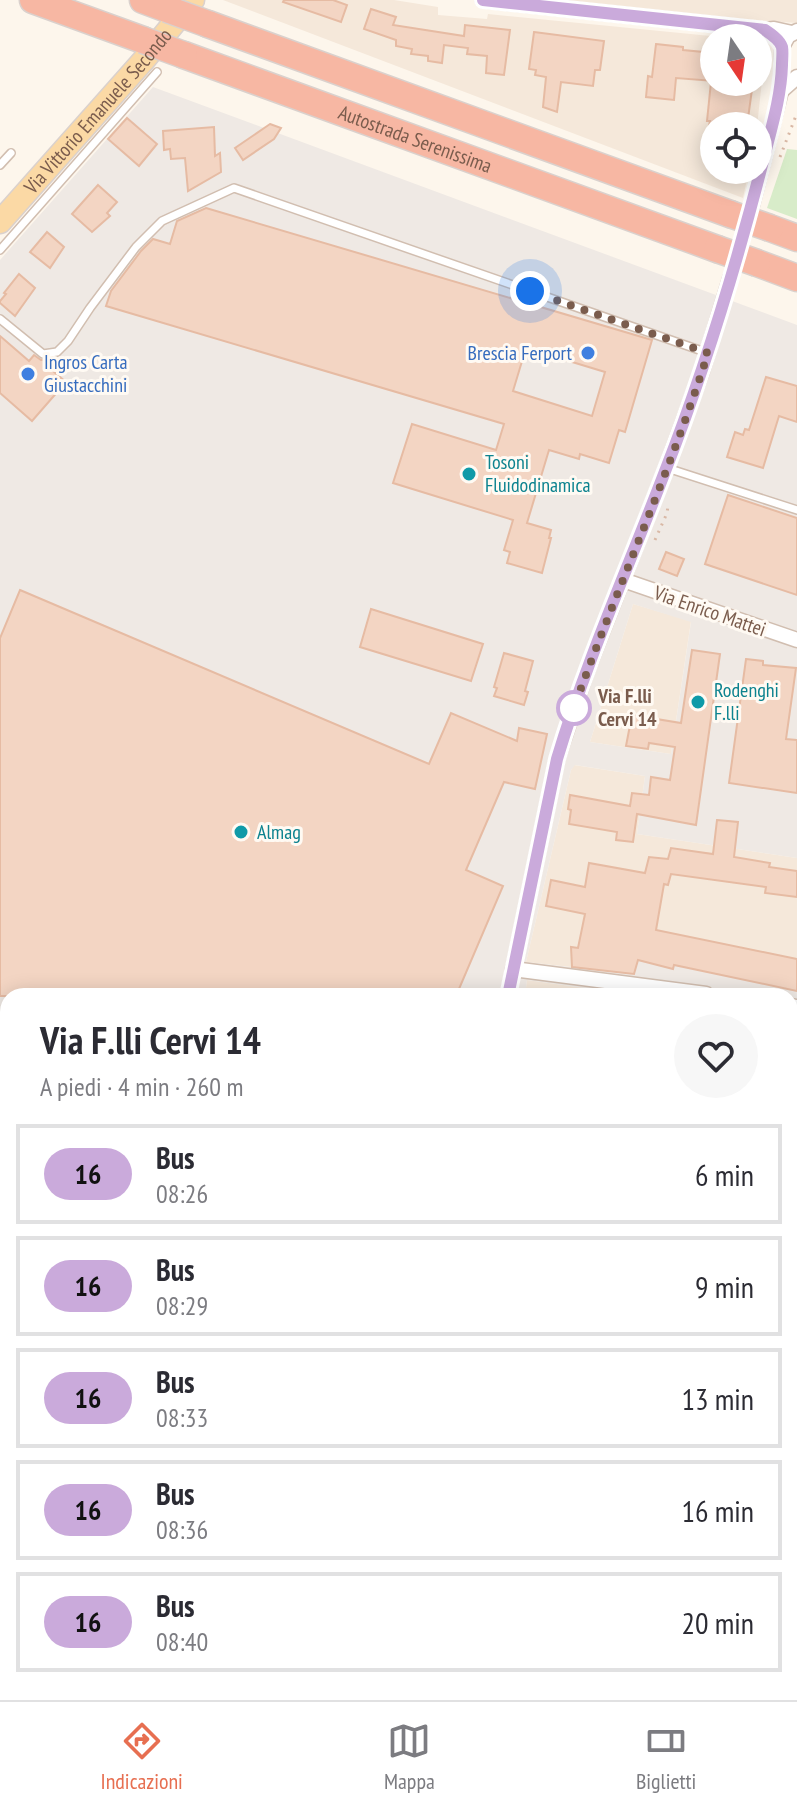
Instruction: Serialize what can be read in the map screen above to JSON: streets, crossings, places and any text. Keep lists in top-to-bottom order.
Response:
{
  "streets": {
    "highway": ["Autostrada Serenissima"],
    "main road": ["Via Vittorio Emanuele Secondo"],
    "street": ["Via Enrico Mattei"]
  },
  "places": [
    "Brescia Ferport",
    "Ingros Carta Giustacchini",
    "Tosoni Fluidodinamica",
    "Rodenghi F.lli",
    "Via F.lli Cervi 14",
    "Almag"
  ],
  "lines": ["bus line 16"],
  "north": "bottom",
  "page": {
    "heading": ["Via F.lli Cervi 14", "A piedi · 4 min · 260 m"],
    "list": [
      {
        "mark": "16",
        "name": "Bus",
        "note": "08:26",
        "value": "6 min"
      },
      {
        "mark": "16",
        "name": "Bus",
        "note": "08:29",
        "value": "9 min"
      },
      {
        "mark": "16",
        "name": "Bus",
        "note": "08:33",
        "value": "13 min"
      },
      {
        "mark": "16",
        "name": "Bus",
        "note": "08:36",
        "value": "16 min"
      },
      {
        "mark": "16",
        "name": "Bus",
        "note": "08:40",
        "value": "20 min"
      }
    ],
    "tabs": ["Indicazioni", "Mappa", "Biglietti"]
  }
}
